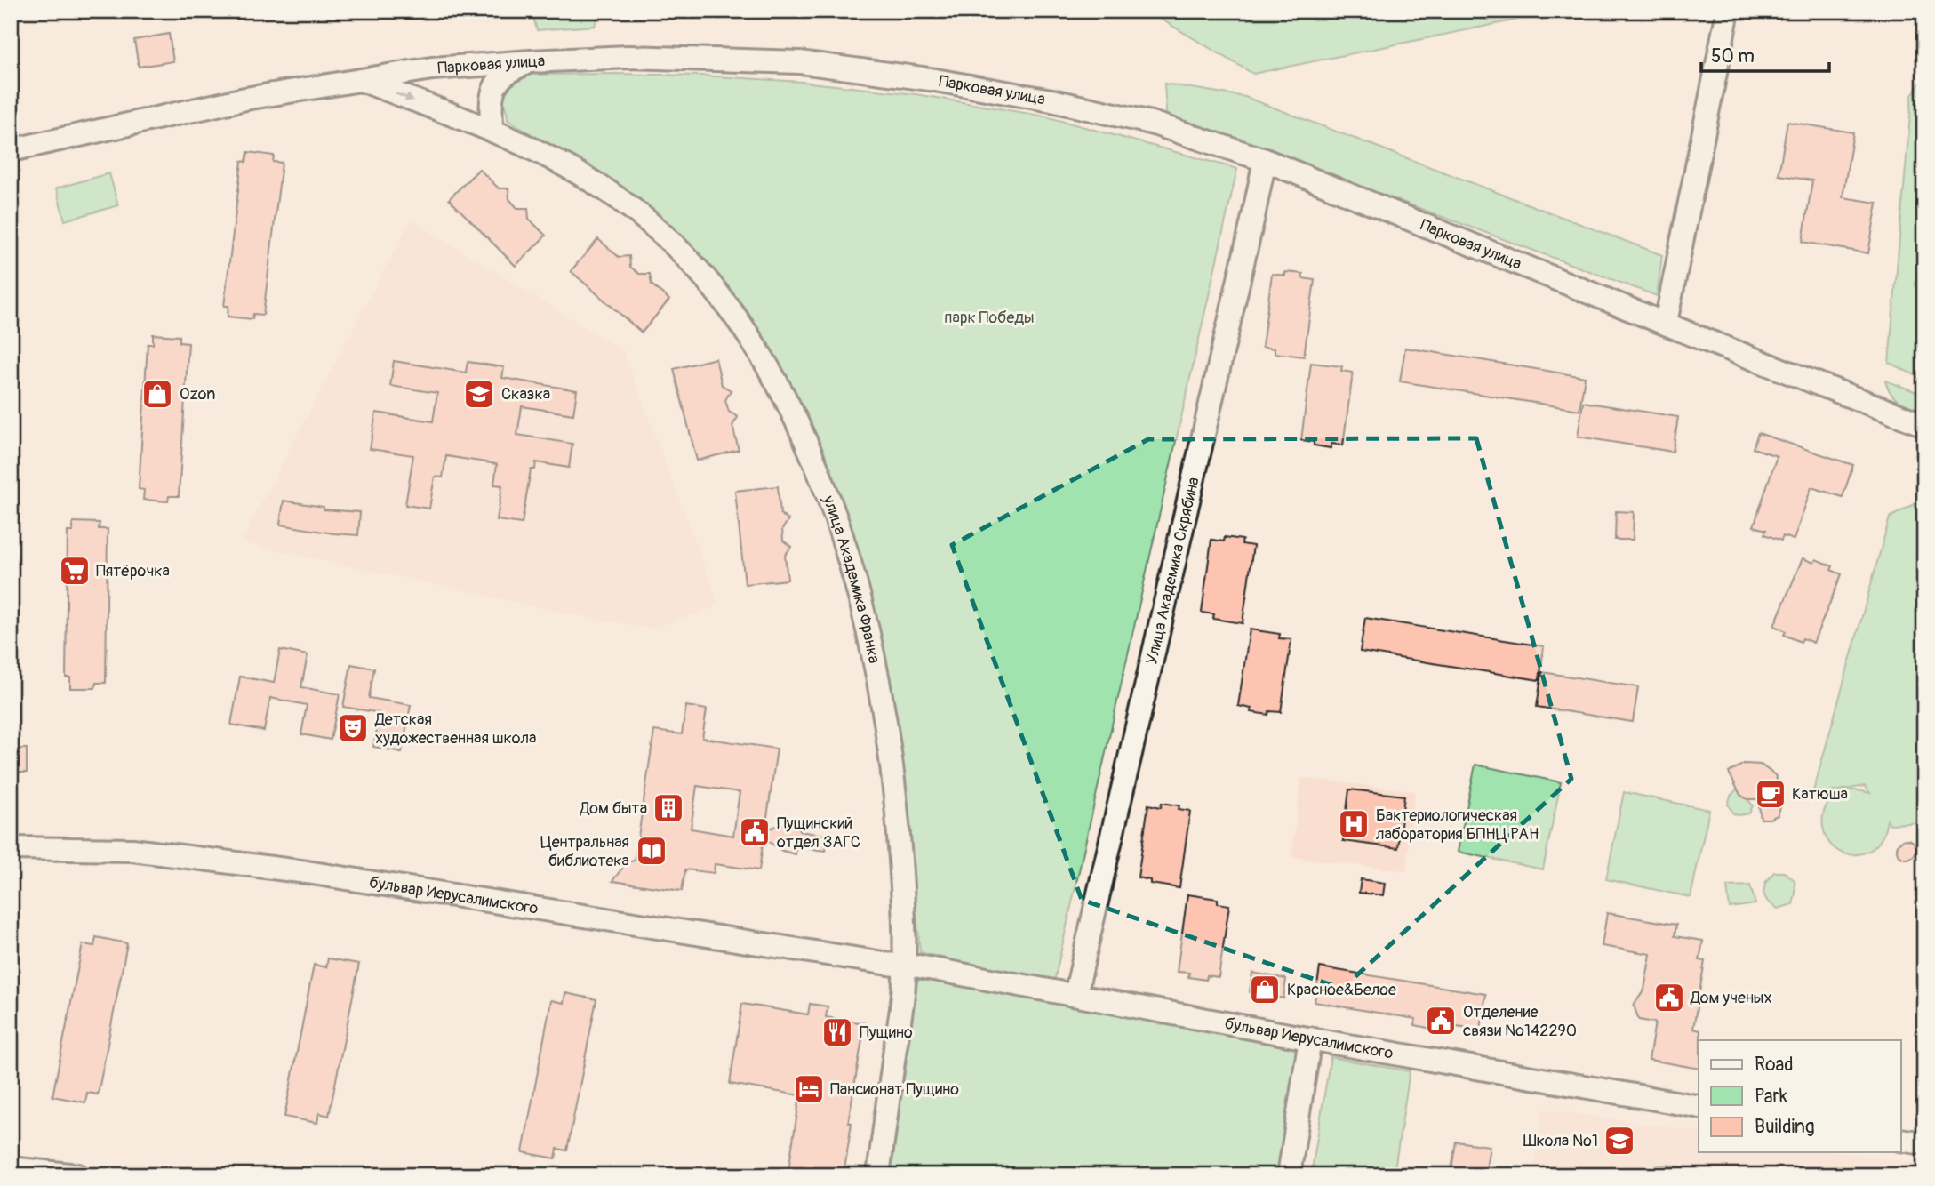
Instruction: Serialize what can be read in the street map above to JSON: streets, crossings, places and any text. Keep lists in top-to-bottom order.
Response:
{
  "streets": {
    "street": [
      "Парковая улица",
      "Улица Академика Скрябина",
      "улица Академика Франка",
      "бульвар Иерусалимского"
    ]
  },
  "crossings": [
    ["Парковая улица", "Улица Академика Скрябина"],
    ["Парковая улица", "улица Академика Франка"]
  ],
  "parks": ["парк Победы"],
  "places": {
    "shop": ["Ozon", "Красное&Белое"],
    "school or university": ["Сказка", "Школа №1"],
    "supermarket": ["Пятёрочка"],
    "theatre": ["Детская художественная школа"],
    "cafe": ["Катюша"],
    "building": ["Дом быта"],
    "hospital": ["Бактериологическая лаборатория БПНЦ РАН"],
    "public building": ["Пущинский отдел ЗАГС", "Дом ученых", "Отделение связи №142290"],
    "library": ["Центральная библиотека"],
    "restaurant": ["Пущино"],
    "hotel": ["Пансионат Пущино"]
  },
  "legend": ["Road", "Park", "Building"],
  "scale_bar": "50 m"
}
